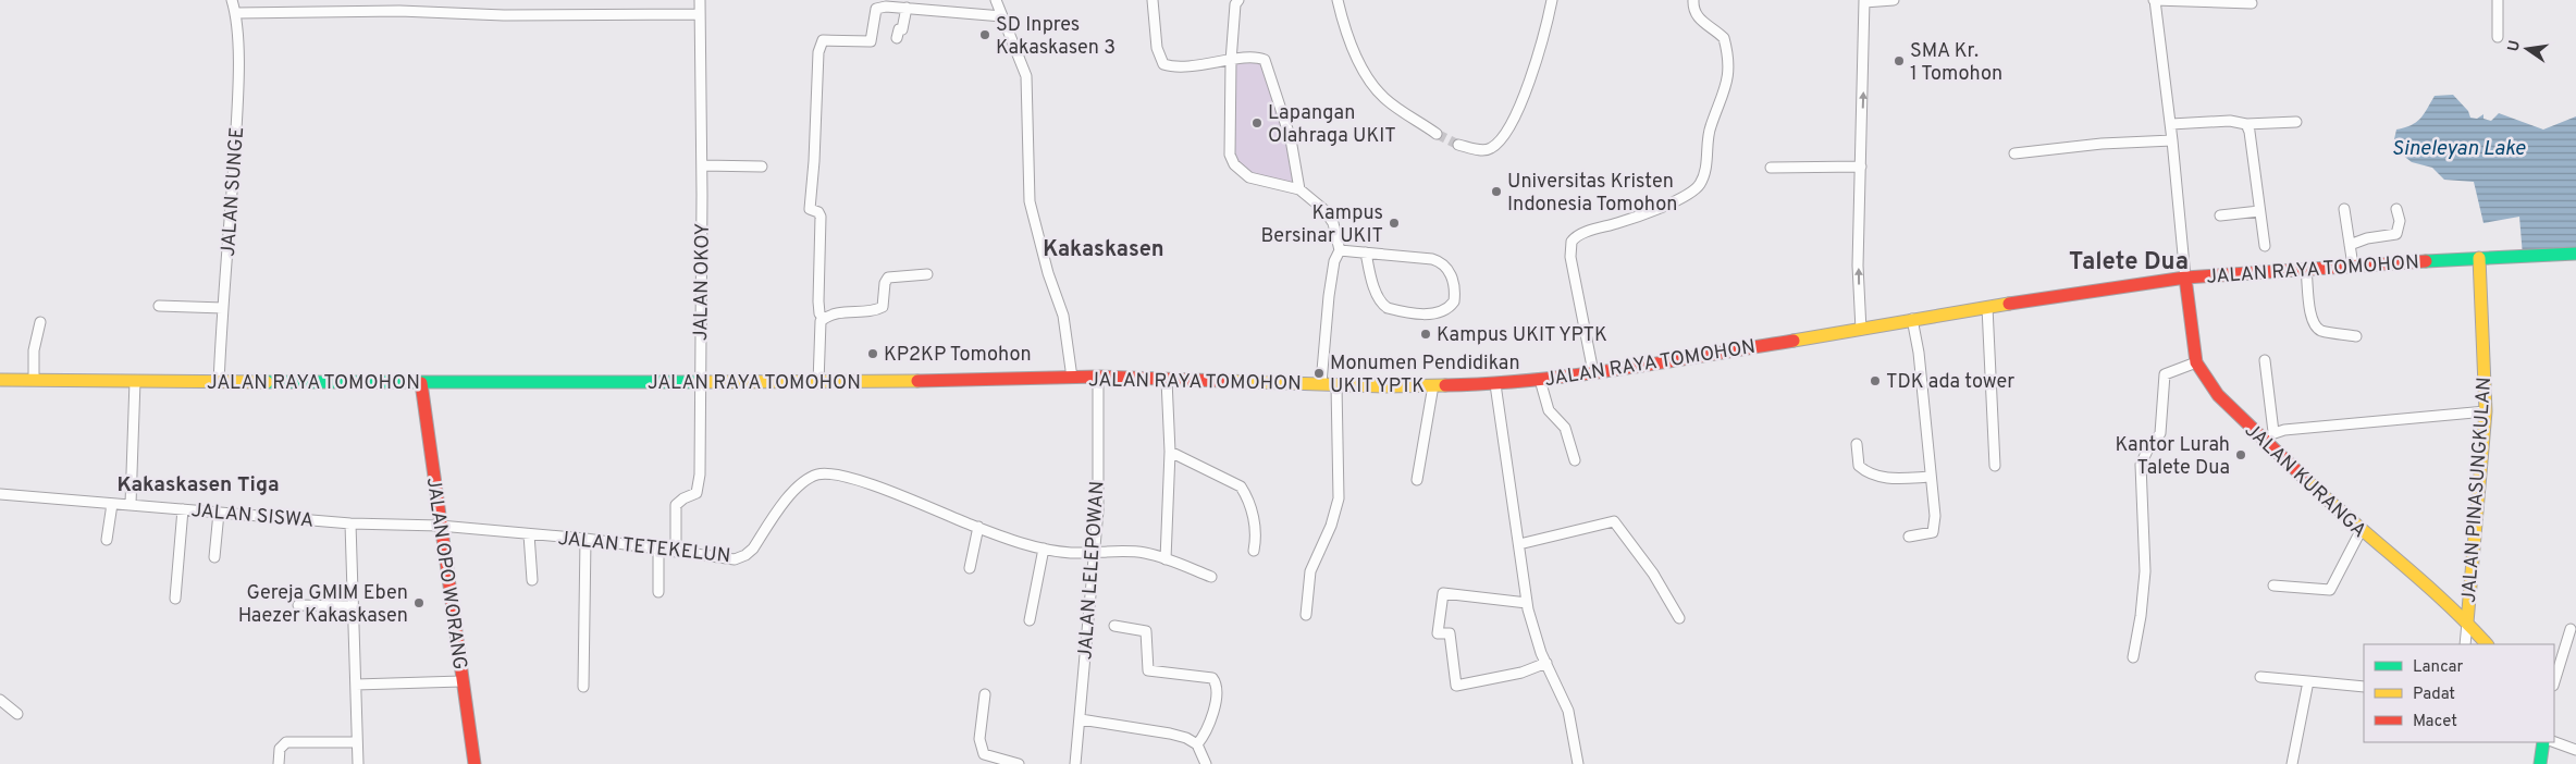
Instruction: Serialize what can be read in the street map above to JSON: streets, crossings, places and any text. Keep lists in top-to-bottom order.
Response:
{
  "streets": {
    "main road": [
      "JALAN RAYA TOMOHON",
      "JALAN KURANGA",
      "JALAN PINASUNGKULAN",
      "JALAN OPO WORANG"
    ],
    "street": [
      "JALAN SUNGE",
      "JALAN OKOY",
      "JALAN SISWA",
      "JALAN TETEKELUN",
      "JALAN LELEPOWAN"
    ]
  },
  "crossings": [
    ["JALAN SUNGE", "JALAN RAYA TOMOHON"],
    ["JALAN RAYA TOMOHON", "JALAN OKOY"],
    ["JALAN RAYA TOMOHON", "JALAN KURANGA"],
    ["JALAN RAYA TOMOHON", "JALAN PINASUNGKULAN"],
    ["JALAN RAYA TOMOHON", "JALAN LELEPOWAN"],
    ["JALAN RAYA TOMOHON", "JALAN OPO WORANG"],
    ["JALAN OKOY", "JALAN TETEKELUN"],
    ["JALAN KURANGA", "JALAN PINASUNGKULAN"],
    ["JALAN SISWA", "JALAN TETEKELUN"],
    ["JALAN SISWA", "JALAN OPO WORANG"],
    ["JALAN TETEKELUN", "JALAN LELEPOWAN"],
    ["JALAN TETEKELUN", "JALAN OPO WORANG"]
  ],
  "districts": ["Kakaskasen", "Talete Dua", "Kakaskasen Tiga"],
  "water": ["Sineleyan Lake"],
  "places": [
    "SD Inpres Kakaskasen 3",
    "SMA Kr. 1 Tomohon",
    "Lapangan Olahraga UKIT",
    "Universitas Kristen Indonesia Tomohon",
    "Kampus Bersinar UKIT",
    "Kampus UKIT YPTK",
    "KP2KP Tomohon",
    "Monumen Pendidikan UKIT YPTK",
    "TDK ada tower",
    "Kantor Lurah Talete Dua",
    "Gereja GMIM Eben Haezer Kakaskasen"
  ],
  "legend": ["Lancar", "Padat", "Macet"],
  "north": "left"
}
